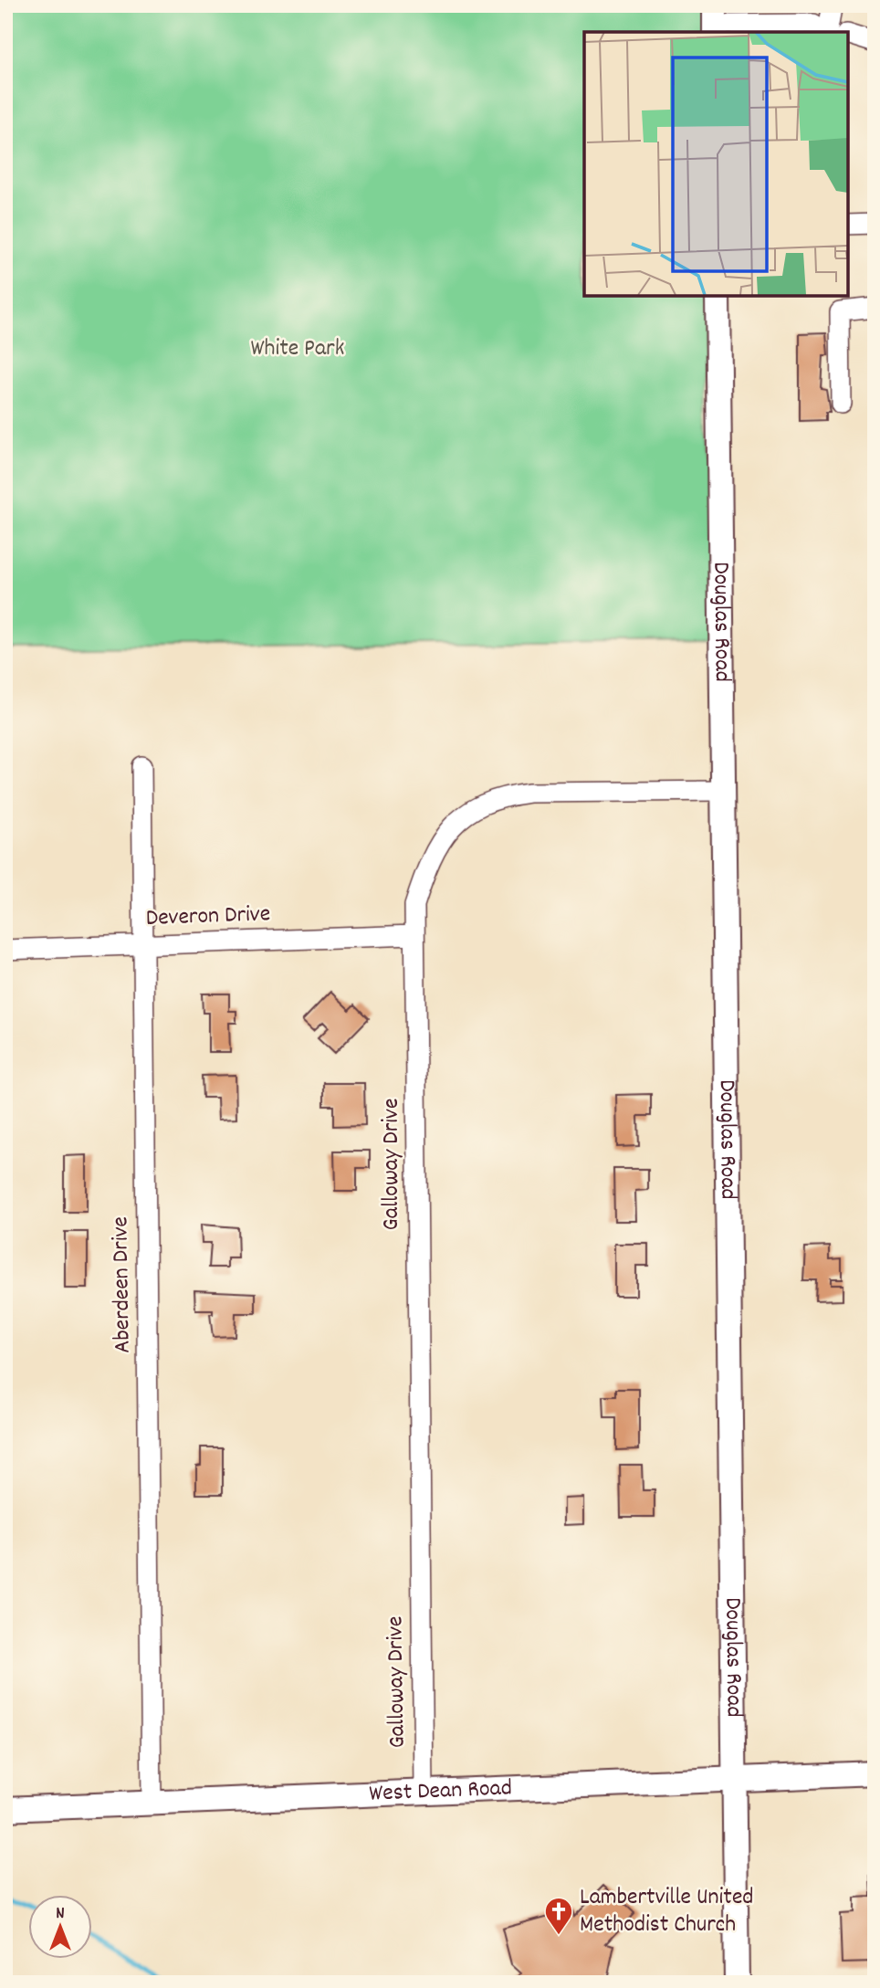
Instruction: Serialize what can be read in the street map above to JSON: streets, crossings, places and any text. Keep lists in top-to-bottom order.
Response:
{
  "streets": {
    "street": [
      "Douglas Road",
      "Deveron Drive",
      "Galloway Drive",
      "Aberdeen Drive",
      "West Dean Road"
    ]
  },
  "crossings": [
    ["Douglas Road", "Galloway Drive"],
    ["Douglas Road", "West Dean Road"],
    ["Deveron Drive", "Galloway Drive"],
    ["Deveron Drive", "Aberdeen Drive"],
    ["Galloway Drive", "West Dean Road"],
    ["Aberdeen Drive", "West Dean Road"]
  ],
  "parks": ["White Park"],
  "places": {
    "church": ["Lambertville United Methodist Church"]
  },
  "north": "top"
}
